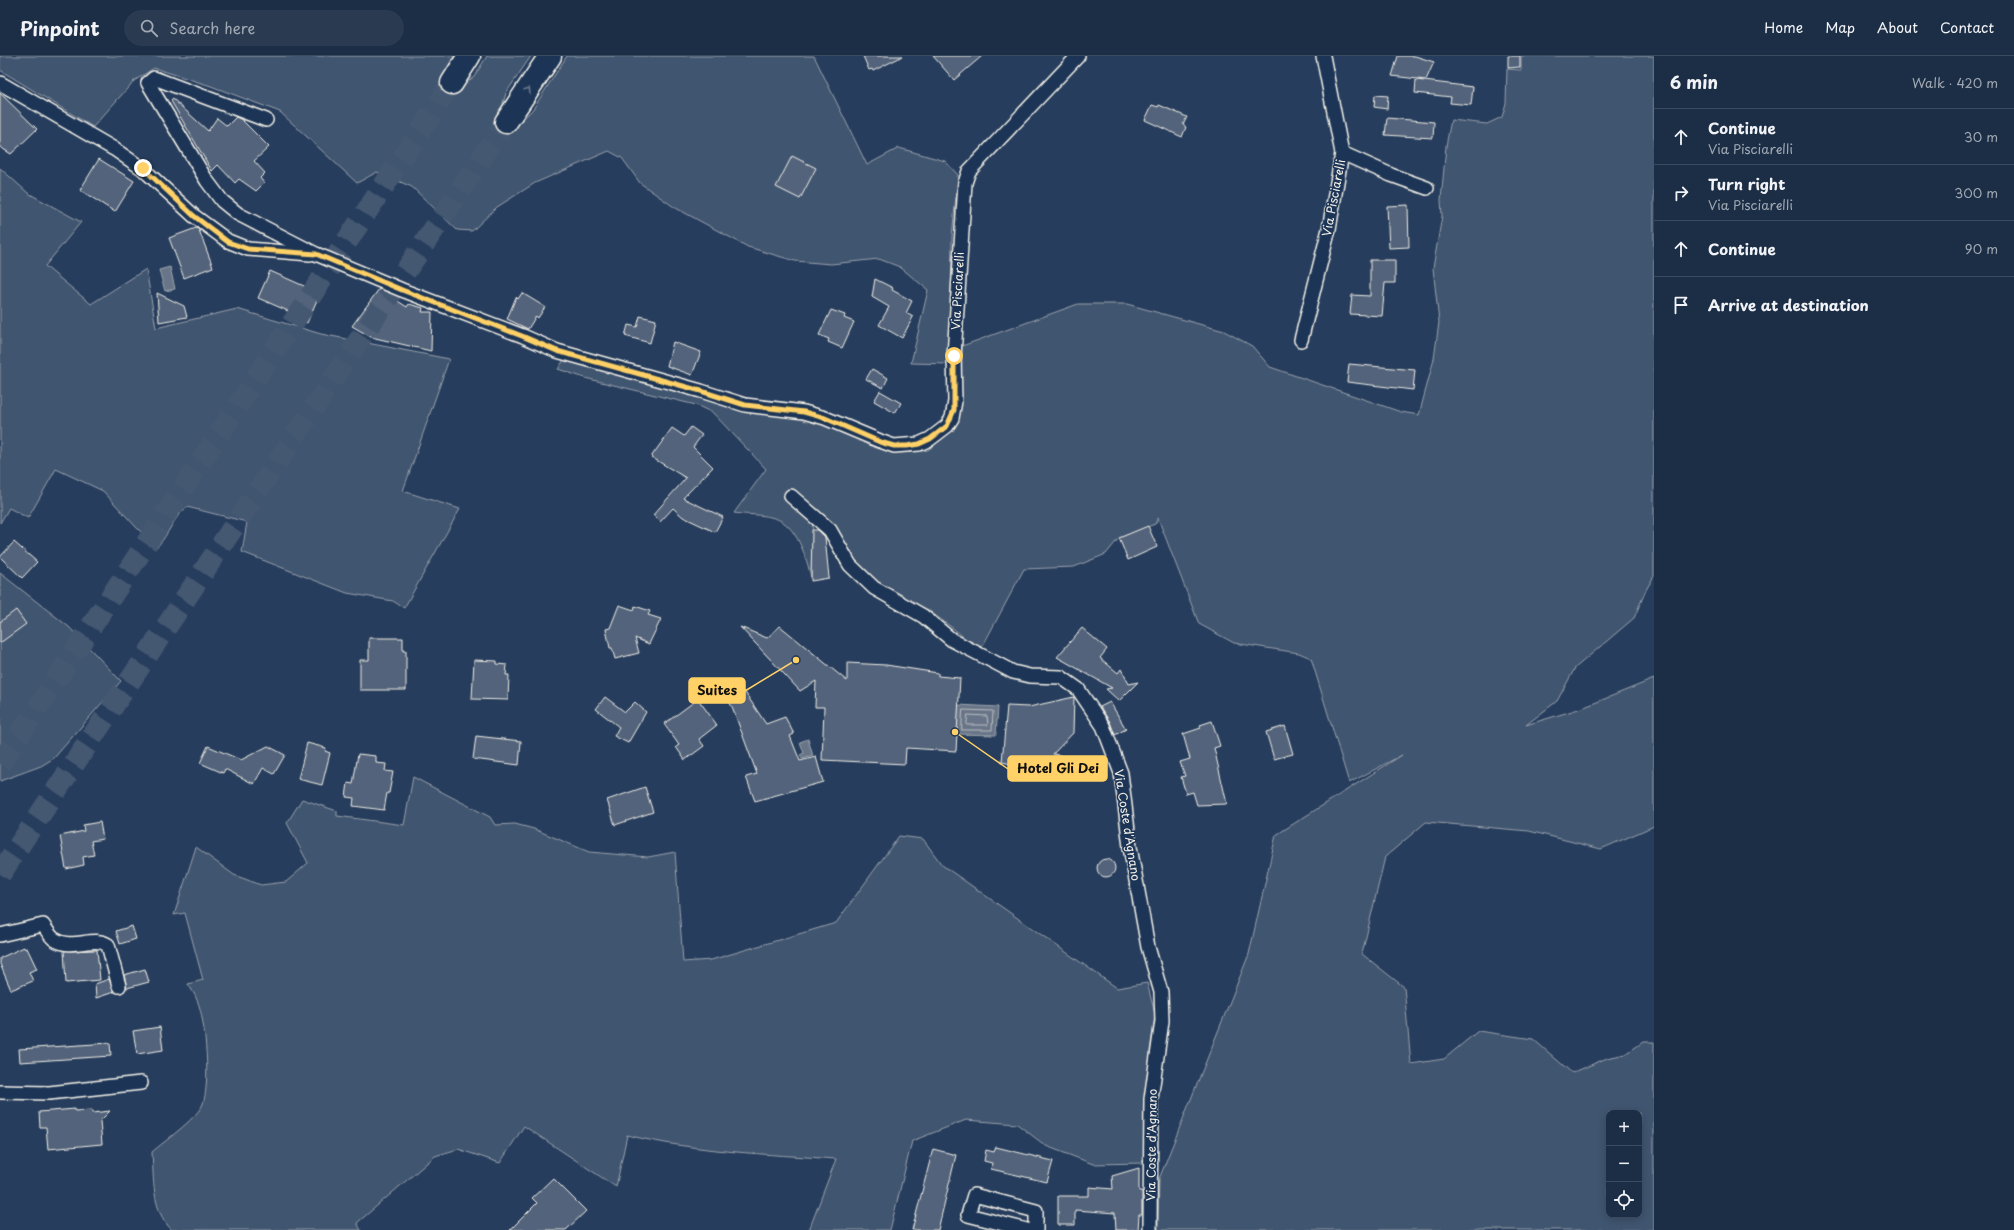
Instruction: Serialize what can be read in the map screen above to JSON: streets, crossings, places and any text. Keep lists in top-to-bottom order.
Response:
{
  "streets": {
    "street": ["Via Pisciarelli", "Via Coste d'Agnano"]
  },
  "places": ["Suites", "Hotel Gli Dei"],
  "page": {
    "header": "Pinpoint",
    "search": "Search here",
    "nav": [
      "Home",
      "Map",
      "About",
      "Contact"
    ],
    "heading": ["6 min", "Walk · 420 m"],
    "list": [
      ["Continue", "Via Pisciarelli", "30 m"],
      ["Turn right", "Via Pisciarelli", "300 m"],
      ["Continue", "90 m"],
      "Arrive at destination"
    ],
    "map_buttons": ["+", "−"]
  }
}
